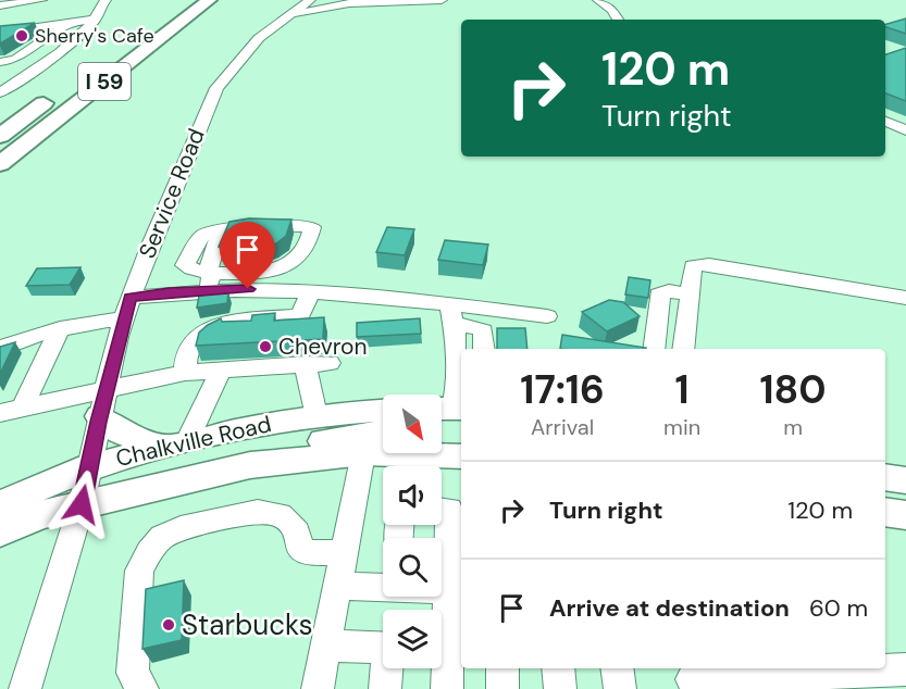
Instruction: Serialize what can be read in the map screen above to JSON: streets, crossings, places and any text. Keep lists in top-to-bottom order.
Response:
{
  "streets": {
    "highway": ["I 59"],
    "main road": ["Chalkville Road"],
    "street": ["Service Road"]
  },
  "crossings": [
    ["Service Road", "Chalkville Road"]
  ],
  "places": ["Sherry's Cafe", "Chevron", "Starbucks"],
  "north": "bottom right",
  "page": {
    "turn": ["120 m", "Turn right"],
    "eta": [
      "17:16",
      "Arrival",
      "1",
      "min",
      "180",
      "m"
    ],
    "list": [
      {
        "name": "Turn right",
        "value": "120 m"
      },
      {
        "name": "Arrive at destination",
        "value": "60 m"
      }
    ]
  }
}
